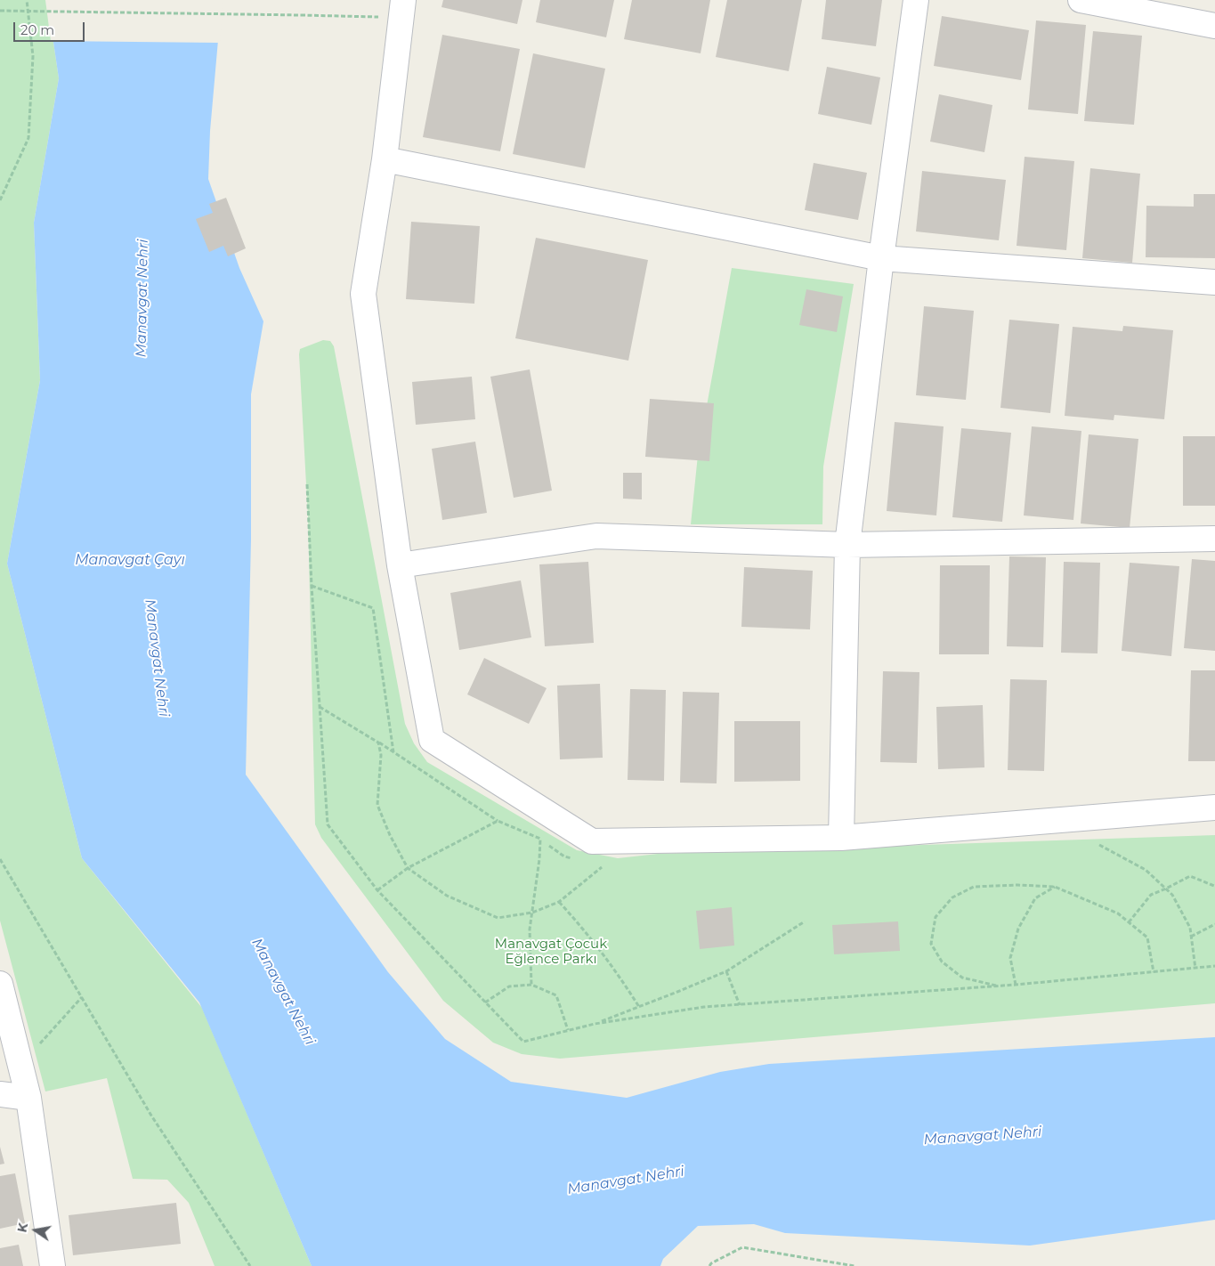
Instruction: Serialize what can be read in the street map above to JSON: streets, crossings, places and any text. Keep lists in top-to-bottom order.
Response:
{
  "water": ["Manavgat Nehri", "Manavgat Çayı"],
  "parks": ["Manavgat Çocuk Eğlence Parkı"],
  "scale_bar": "20 m",
  "north": "left"
}
